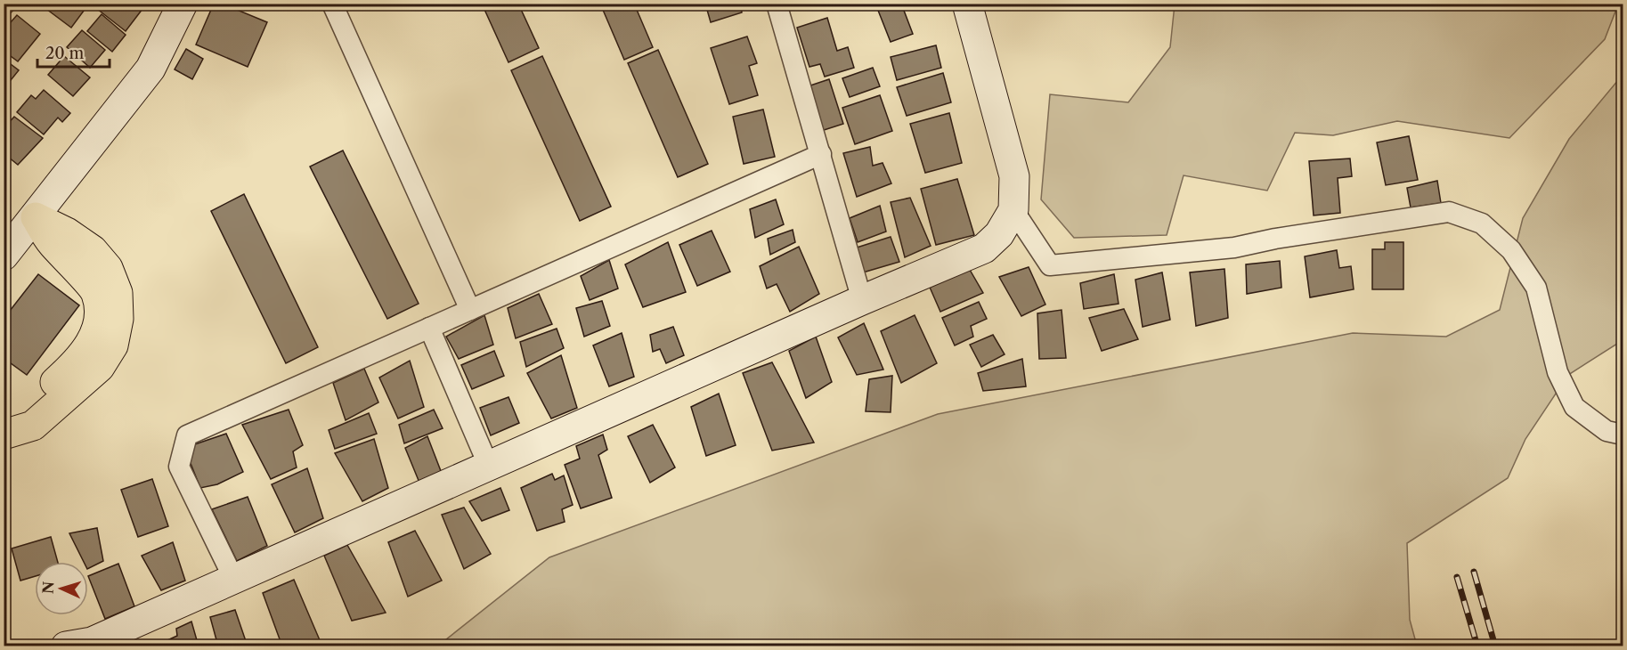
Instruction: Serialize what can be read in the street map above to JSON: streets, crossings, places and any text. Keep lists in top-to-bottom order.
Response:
{
  "scale_bar": "20 m",
  "north": "left"
}
